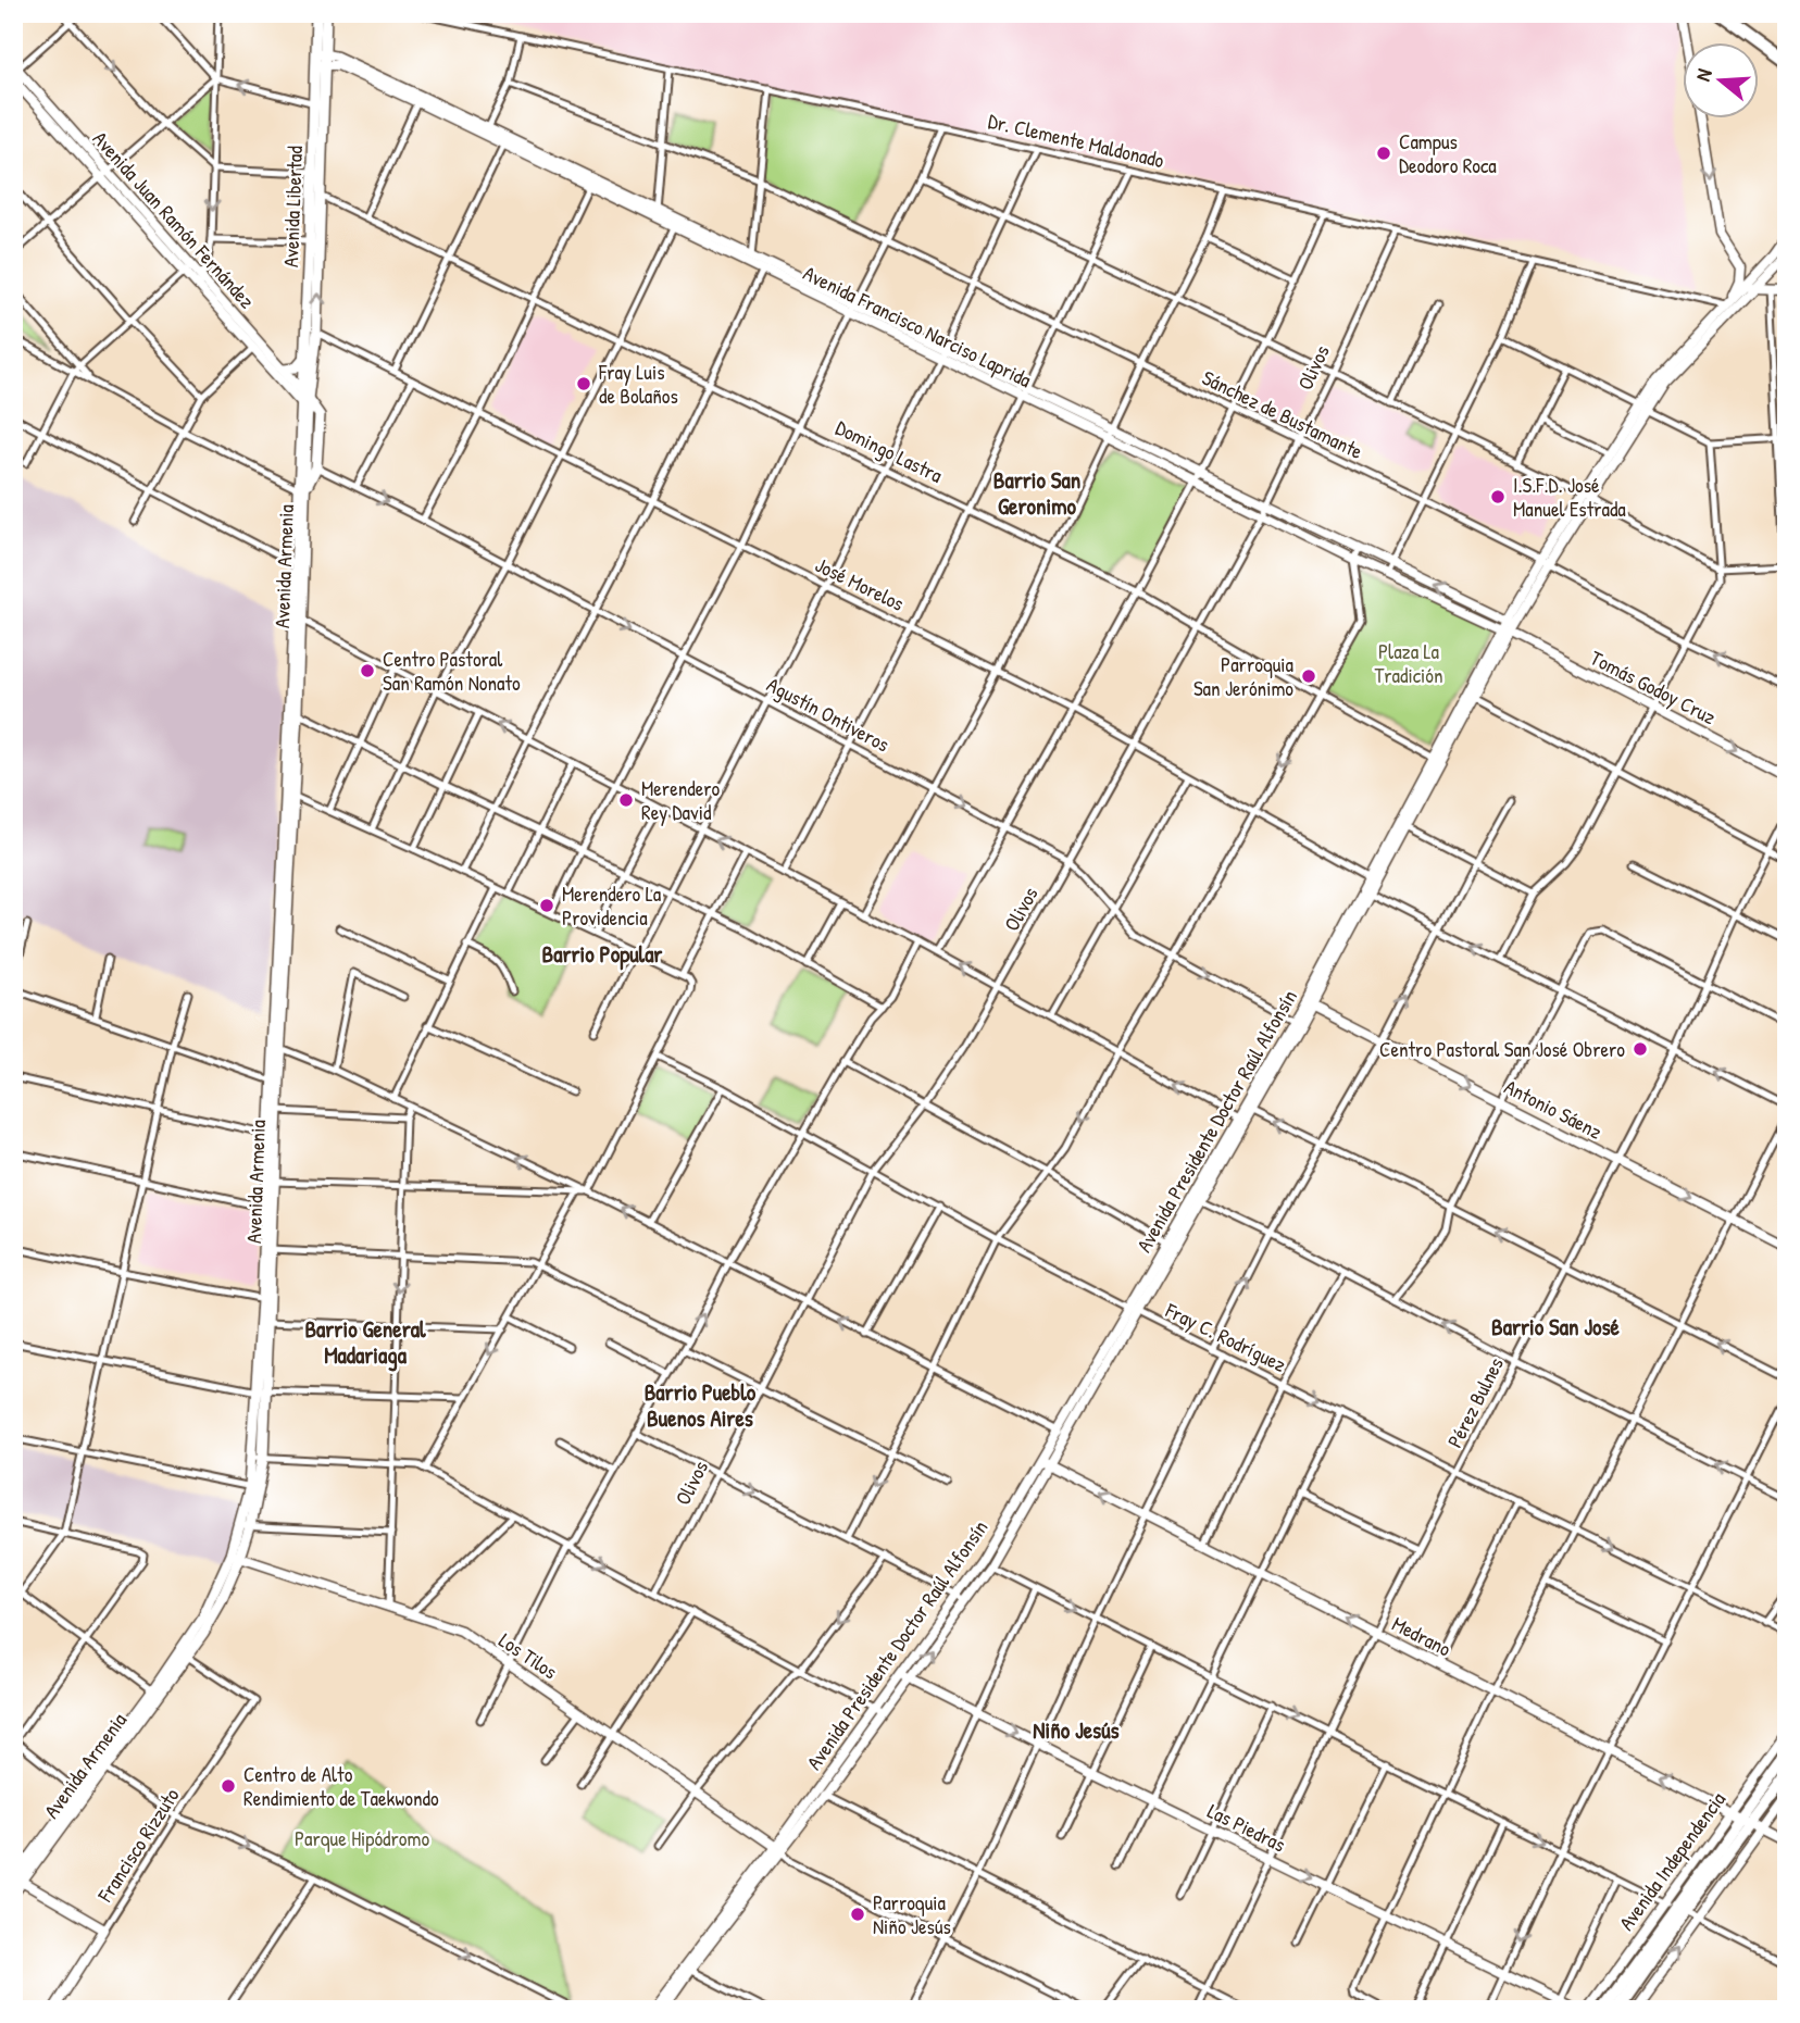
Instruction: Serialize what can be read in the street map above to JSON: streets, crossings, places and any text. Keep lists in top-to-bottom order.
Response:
{
  "streets": {
    "highway": ["Avenida Independencia"],
    "main road": [
      "Avenida Libertad",
      "Avenida Juan Ramón Fernández",
      "Avenida Francisco Narciso Laprida",
      "Avenida Armenia",
      "Tomás Godoy Cruz",
      "Antonio Sáenz",
      "Avenida Presidente Doctor Raúl Alfonsín",
      "Medrano",
      "Los Tilos",
      "Las Piedras",
      "Francisco Rizzuto"
    ],
    "street": [
      "Dr. Clemente Maldonado",
      "Olivos",
      "Sánchez de Bustamante",
      "Domingo Lastra",
      "José Morelos",
      "Agustín Ontiveros",
      "Fray C. Rodríguez",
      "Pérez Bulnes"
    ]
  },
  "crossings": [
    ["Dr. Clemente Maldonado", "Olivos"],
    ["Dr. Clemente Maldonado", "Avenida Presidente Doctor Raúl Alfonsín"],
    ["Avenida Libertad", "Avenida Juan Ramón Fernández"],
    ["Avenida Libertad", "Avenida Francisco Narciso Laprida"],
    ["Avenida Libertad", "Domingo Lastra"],
    ["Avenida Libertad", "Avenida Armenia"],
    ["Avenida Libertad", "José Morelos"],
    ["Avenida Juan Ramón Fernández", "Avenida Armenia"],
    ["Avenida Francisco Narciso Laprida", "Olivos"],
    ["Avenida Francisco Narciso Laprida", "Tomás Godoy Cruz"],
    ["Avenida Francisco Narciso Laprida", "Avenida Presidente Doctor Raúl Alfonsín"],
    ["Olivos", "Sánchez de Bustamante"],
    ["Olivos", "Domingo Lastra"],
    ["Olivos", "José Morelos"],
    ["Olivos", "Agustín Ontiveros"],
    ["Olivos", "Fray C. Rodríguez"],
    ["Sánchez de Bustamante", "Avenida Presidente Doctor Raúl Alfonsín"],
    ["Domingo Lastra", "Avenida Presidente Doctor Raúl Alfonsín"],
    ["Avenida Armenia", "Los Tilos"],
    ["Avenida Armenia", "Francisco Rizzuto"],
    ["José Morelos", "Avenida Presidente Doctor Raúl Alfonsín"],
    ["Tomás Godoy Cruz", "Avenida Presidente Doctor Raúl Alfonsín"],
    ["Agustín Ontiveros", "Avenida Presidente Doctor Raúl Alfonsín"],
    ["Antonio Sáenz", "Avenida Presidente Doctor Raúl Alfonsín"],
    ["Antonio Sáenz", "Pérez Bulnes"],
    ["Avenida Presidente Doctor Raúl Alfonsín", "Fray C. Rodríguez"],
    ["Avenida Presidente Doctor Raúl Alfonsín", "Medrano"],
    ["Avenida Presidente Doctor Raúl Alfonsín", "Los Tilos"],
    ["Avenida Presidente Doctor Raúl Alfonsín", "Las Piedras"],
    ["Fray C. Rodríguez", "Pérez Bulnes"],
    ["Pérez Bulnes", "Medrano"],
    ["Pérez Bulnes", "Las Piedras"],
    ["Medrano", "Avenida Independencia"]
  ],
  "one_way": [
    "Tomás Godoy Cruz",
    "Agustín Ontiveros",
    "Antonio Sáenz",
    "Medrano"
  ],
  "districts": [
    "Barrio San Geronimo",
    "Barrio Popular",
    "Barrio San José",
    "Barrio General Madariaga",
    "Barrio Pueblo Buenos Aires",
    "Niño Jesús"
  ],
  "parks": ["Plaza La Tradición", "Parque Hipódromo"],
  "places": [
    "Campus Deodoro Roca",
    "Fray Luis de Bolaños",
    "I.S.F.D. José Manuel Estrada",
    "Centro Pastoral San Ramón Nonato",
    "Parroquia San Jerónimo",
    "Merendero Rey David",
    "Merendero La Providencia",
    "Centro Pastoral San José Obrero",
    "Centro de Alto Rendimiento de Taekwondo",
    "Parroquia Niño Jesús"
  ],
  "north": "left"
}
